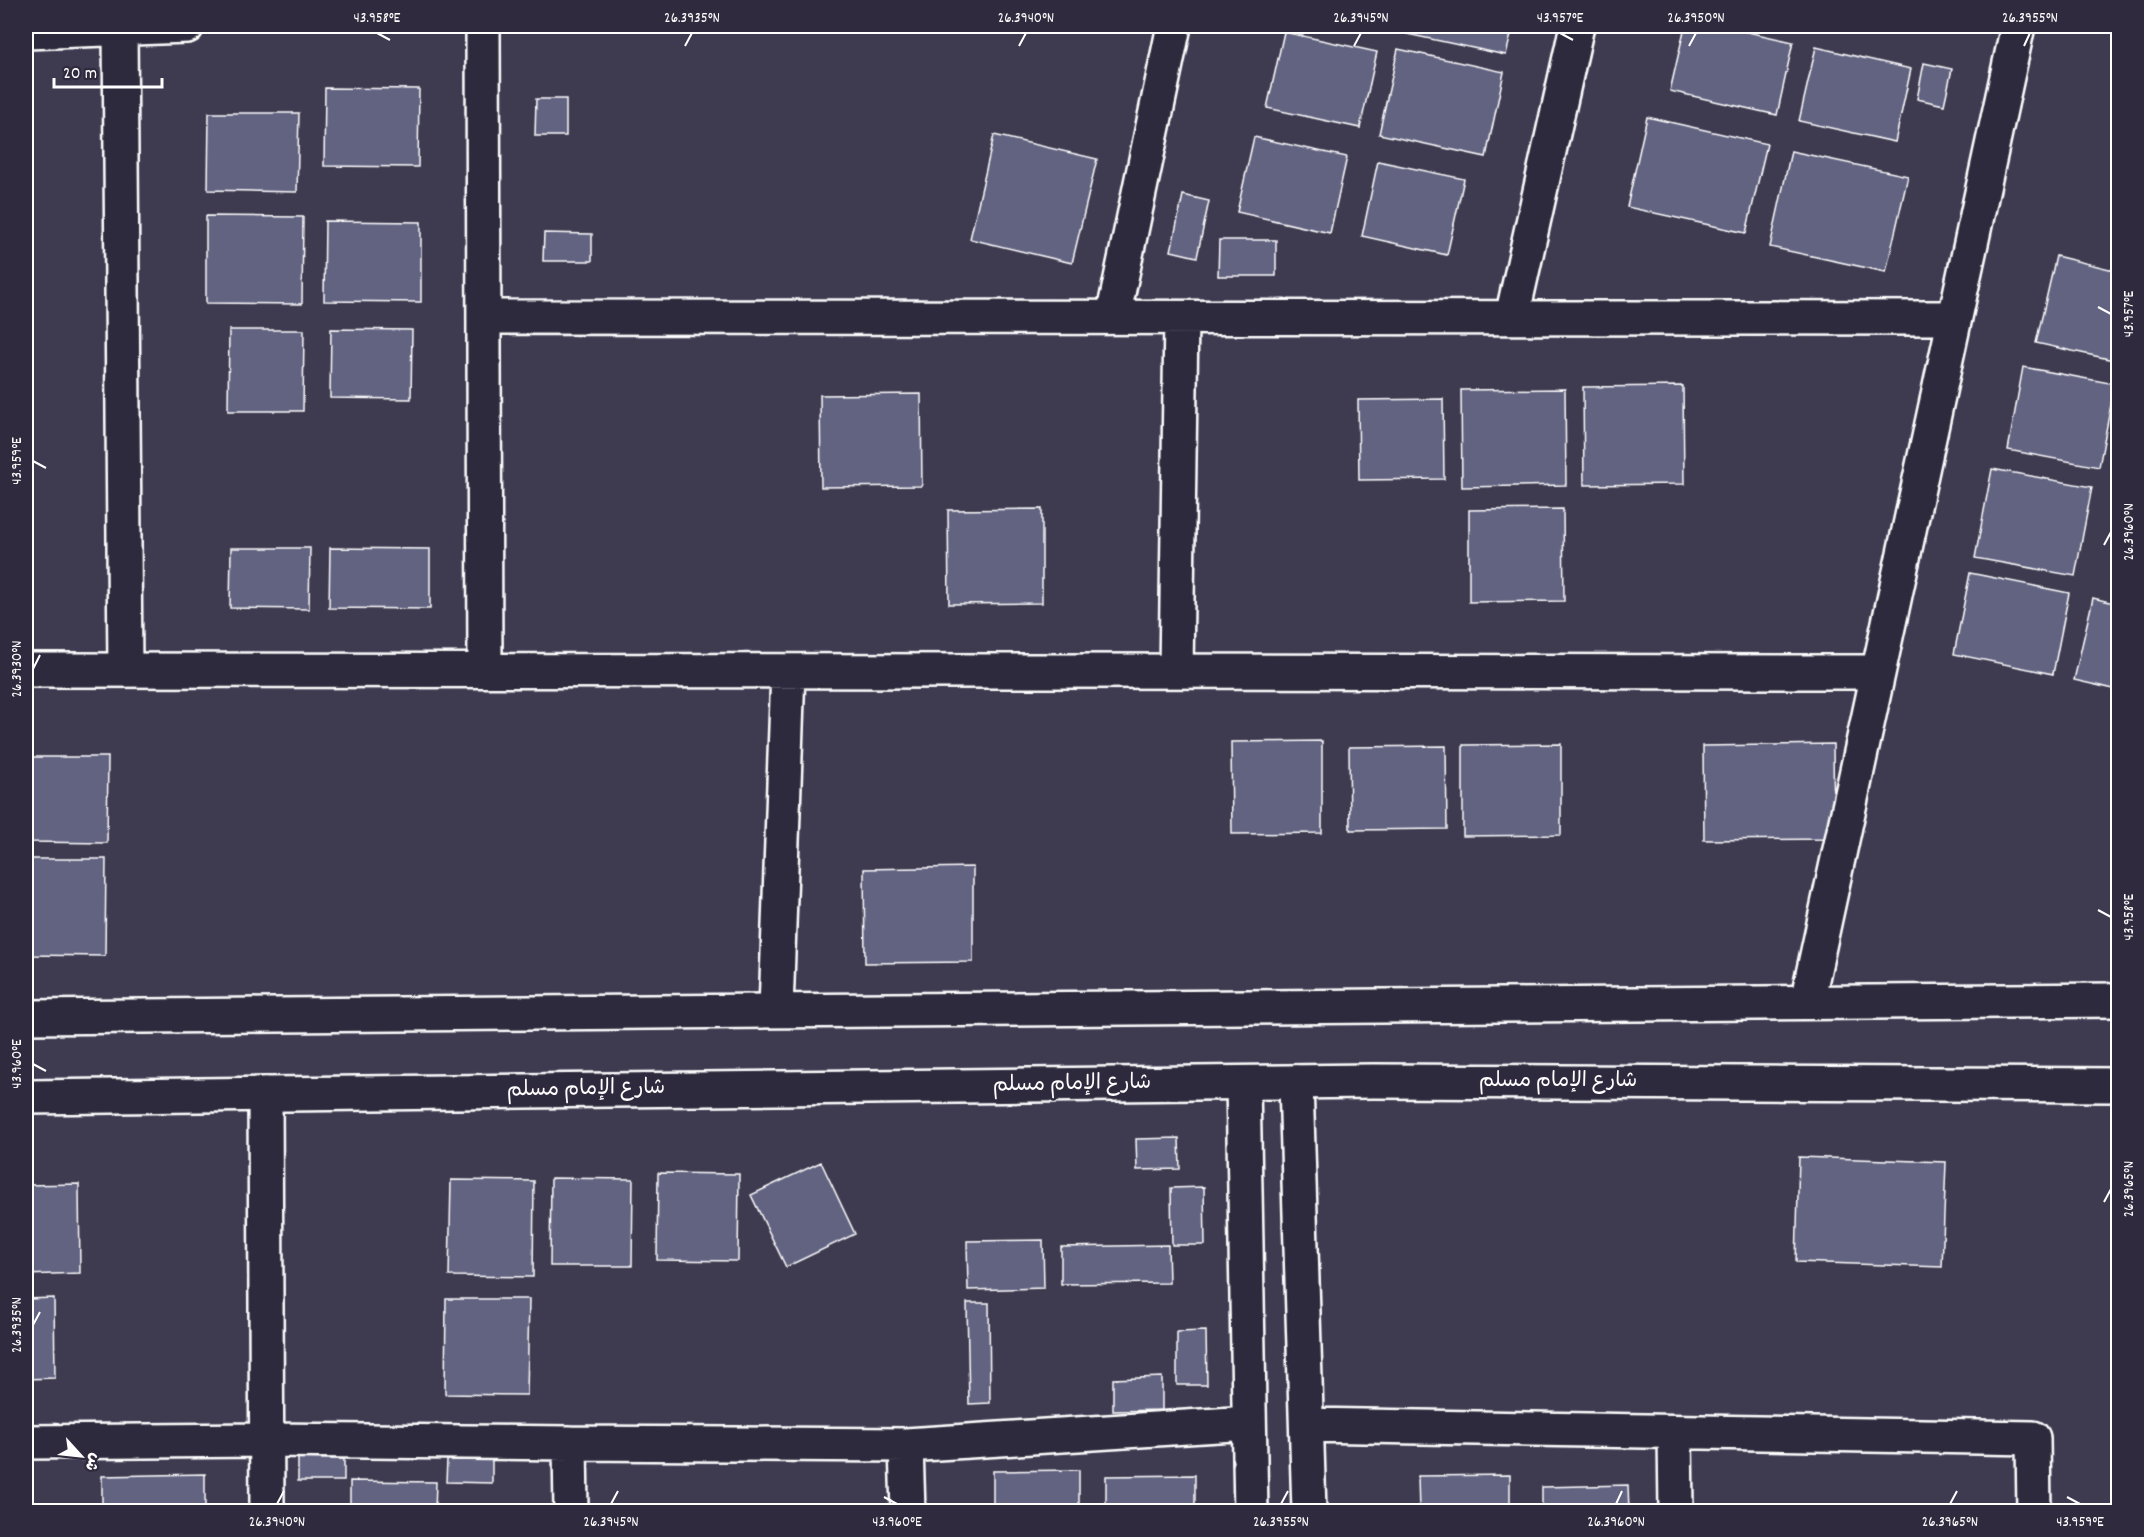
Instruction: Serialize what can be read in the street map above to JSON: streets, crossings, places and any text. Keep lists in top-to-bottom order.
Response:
{
  "streets": {
    "street": ["شارع الإمام مسلم"]
  },
  "scale_bar": "20 m",
  "north": "bottom right",
  "coordinates": [
    "43.958°E",
    "26.3935°N",
    "26.3940°N",
    "26.3945°N",
    "43.957°E",
    "26.3950°N",
    "26.3955°N",
    "43.959°E",
    "26.3960°N",
    "26.3930°N",
    "43.960°E",
    "26.3965°N"
  ]
}
